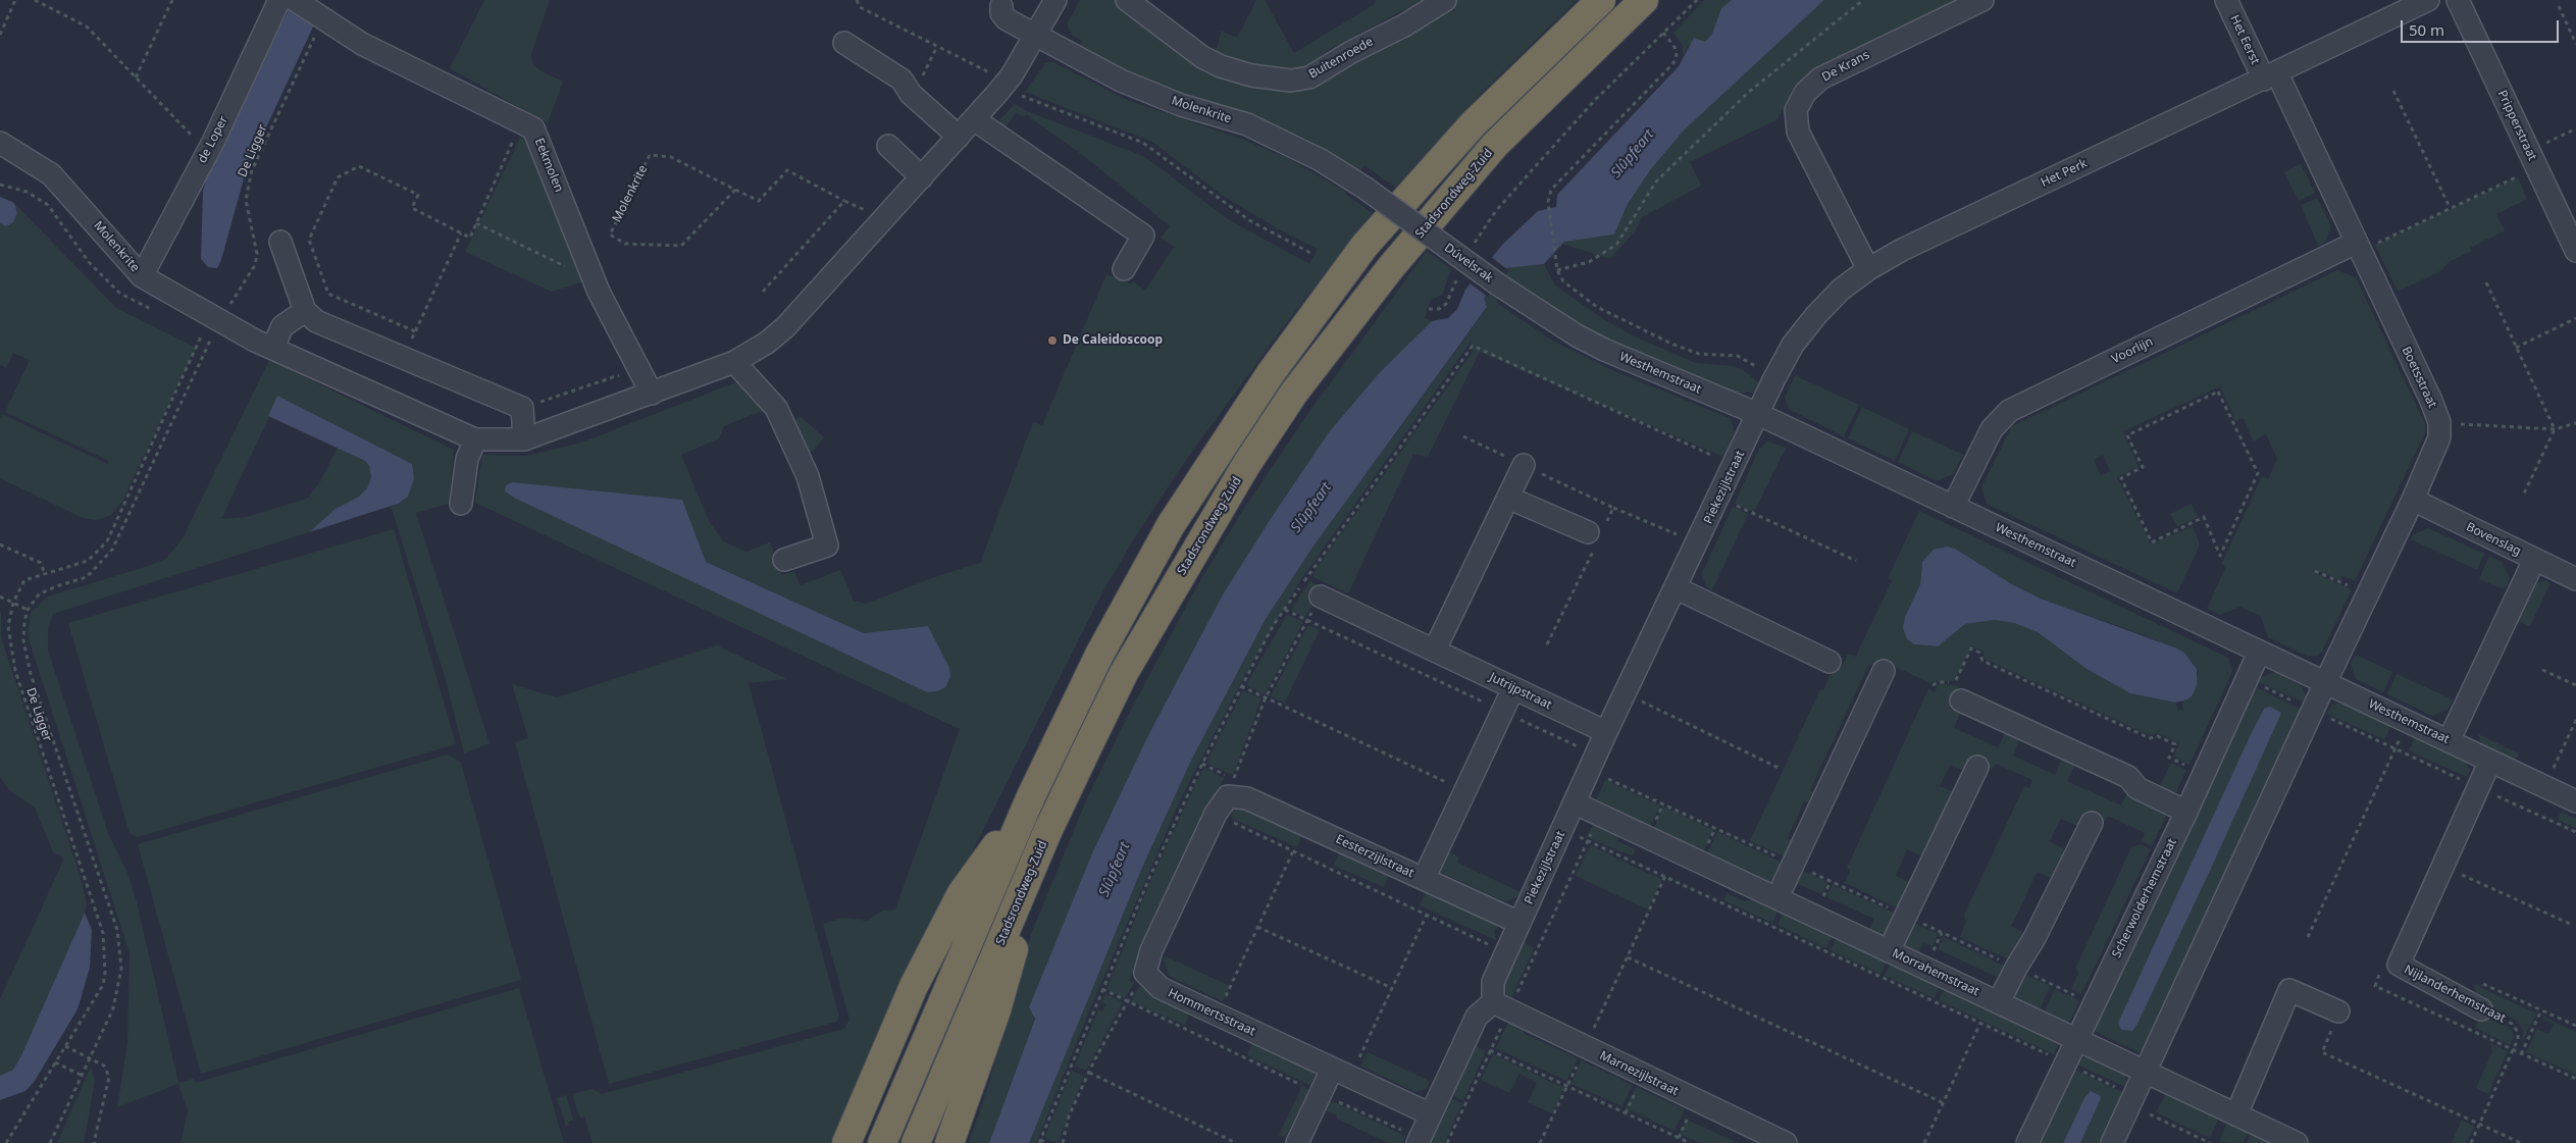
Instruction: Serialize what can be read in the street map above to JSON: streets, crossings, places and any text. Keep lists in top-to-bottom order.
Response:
{
  "streets": {
    "highway": ["Stadsrondweg-Zuid"],
    "street": [
      "Het Eerst",
      "Buitenroede",
      "De Krans",
      "Molenkrite",
      "Pripperstraat",
      "de Loper",
      "Eekmolen",
      "Het Perk",
      "Dúvelsrak",
      "Voorlijn",
      "Westhemstraat",
      "Boetsstraat",
      "Piekezijlstraat",
      "Bovenslag",
      "Jutrijpstraat",
      "Eesterzijlstraat",
      "Scherwolderhemstraat",
      "Morrahemstraat",
      "Nijlanderhemstraat",
      "Hommertsstraat",
      "Marnezijlstraat"
    ],
    "path": ["De Ligger"]
  },
  "crossings": [
    ["Het Eerst", "Het Perk"],
    ["Het Eerst", "Boetsstraat"],
    ["De Krans", "Het Perk"],
    ["Molenkrite", "de Loper"],
    ["Molenkrite", "De Ligger"],
    ["Molenkrite", "Eekmolen"],
    ["Molenkrite", "Dúvelsrak"],
    ["De Ligger", "Eekmolen"],
    ["Het Perk", "Westhemstraat"],
    ["Het Perk", "Boetsstraat"],
    ["Het Perk", "Piekezijlstraat"],
    ["Dúvelsrak", "Westhemstraat"],
    ["Voorlijn", "Westhemstraat"],
    ["Voorlijn", "Boetsstraat"],
    ["Westhemstraat", "Boetsstraat"],
    ["Westhemstraat", "Piekezijlstraat"],
    ["Westhemstraat", "Scherwolderhemstraat"],
    ["Westhemstraat", "Nijlanderhemstraat"],
    ["Boetsstraat", "Bovenslag"],
    ["Piekezijlstraat", "Jutrijpstraat"],
    ["Piekezijlstraat", "Eesterzijlstraat"],
    ["Piekezijlstraat", "Morrahemstraat"],
    ["Piekezijlstraat", "Marnezijlstraat"],
    ["Scherwolderhemstraat", "Morrahemstraat"]
  ],
  "water": ["Slûpfeart"],
  "places": ["De Caleidoscoop"],
  "scale_bar": "50 m"
}
